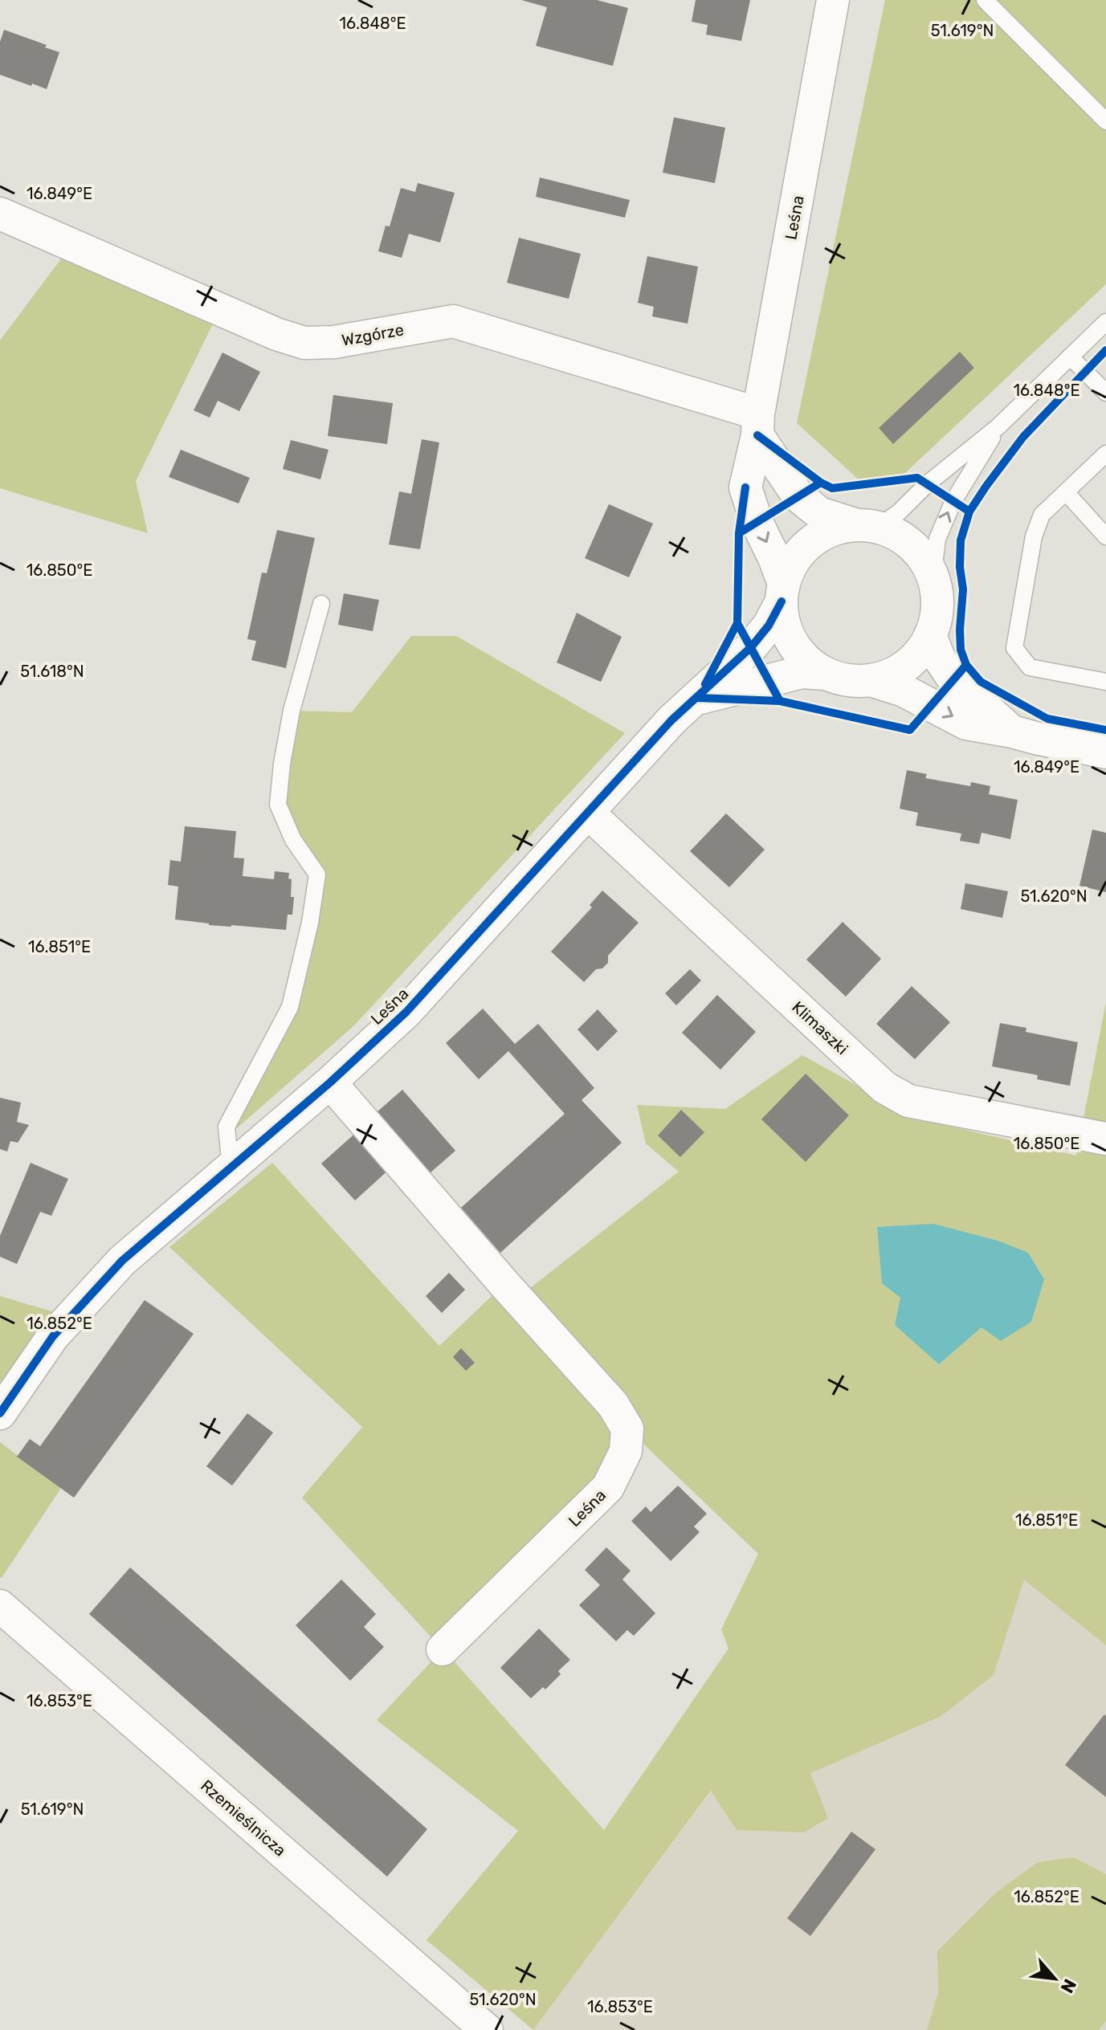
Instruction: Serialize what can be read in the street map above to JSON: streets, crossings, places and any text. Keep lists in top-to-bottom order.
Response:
{
  "streets": {
    "street": [
      "Leśna",
      "Wzgórze",
      "Klimaszki",
      "Rzemieślnicza"
    ]
  },
  "crossings": [
    ["Leśna", "Wzgórze"],
    ["Leśna", "Klimaszki"]
  ],
  "north": "bottom right",
  "coordinates": [
    "16.848°E",
    "51.619°N",
    "16.849°E",
    "16.850°E",
    "51.618°N",
    "51.620°N",
    "16.851°E",
    "16.852°E",
    "16.853°E"
  ]
}
